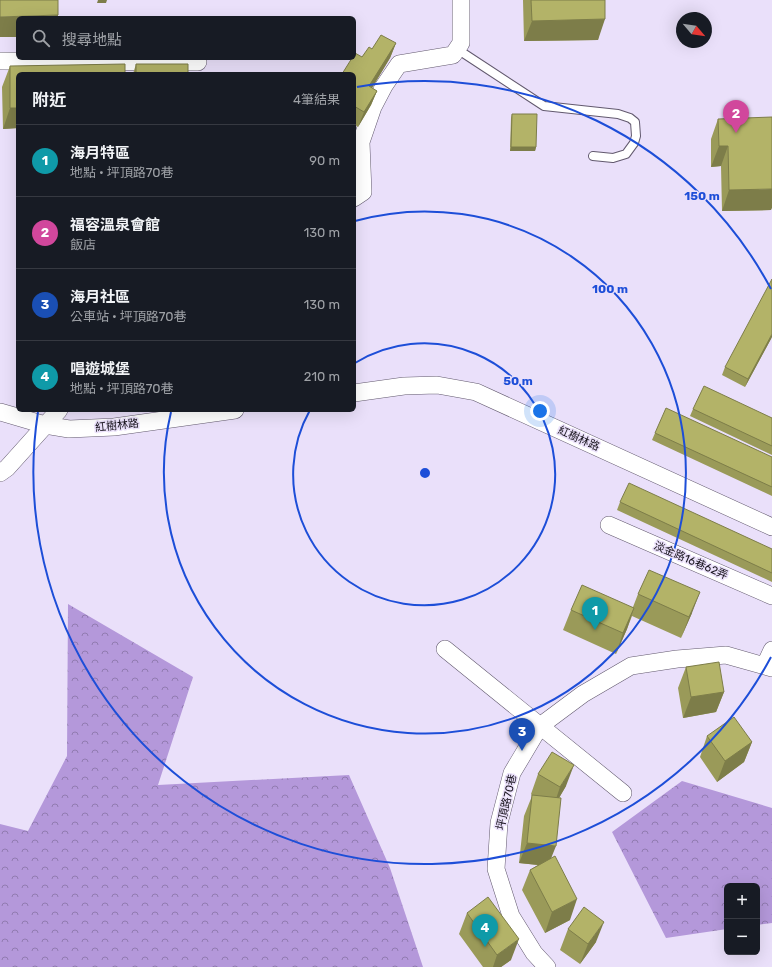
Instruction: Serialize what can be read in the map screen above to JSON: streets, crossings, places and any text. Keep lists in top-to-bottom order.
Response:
{
  "streets": {
    "street": ["紅樹林路", "淡金路16巷62弄", "坪頂路70巷"]
  },
  "north": "bottom right",
  "page": {
    "search": "搜尋地點",
    "heading": ["附近", "4筆結果"],
    "pins": [
      "2",
      "1",
      "3",
      "4"
    ],
    "list": [
      {
        "mark": "1",
        "name": "海月特區",
        "note": "地點 · 坪頂路70巷",
        "value": "90 m"
      },
      {
        "mark": "2",
        "name": "福容溫泉會館",
        "note": "飯店",
        "value": "130 m"
      },
      {
        "mark": "3",
        "name": "海月社區",
        "note": "公車站 · 坪頂路70巷",
        "value": "130 m"
      },
      {
        "mark": "4",
        "name": "唱遊城堡",
        "note": "地點 · 坪頂路70巷",
        "value": "210 m"
      }
    ],
    "map_buttons": ["+", "−"]
  },
  "rings": ["150 m", "100 m", "50 m"]
}
